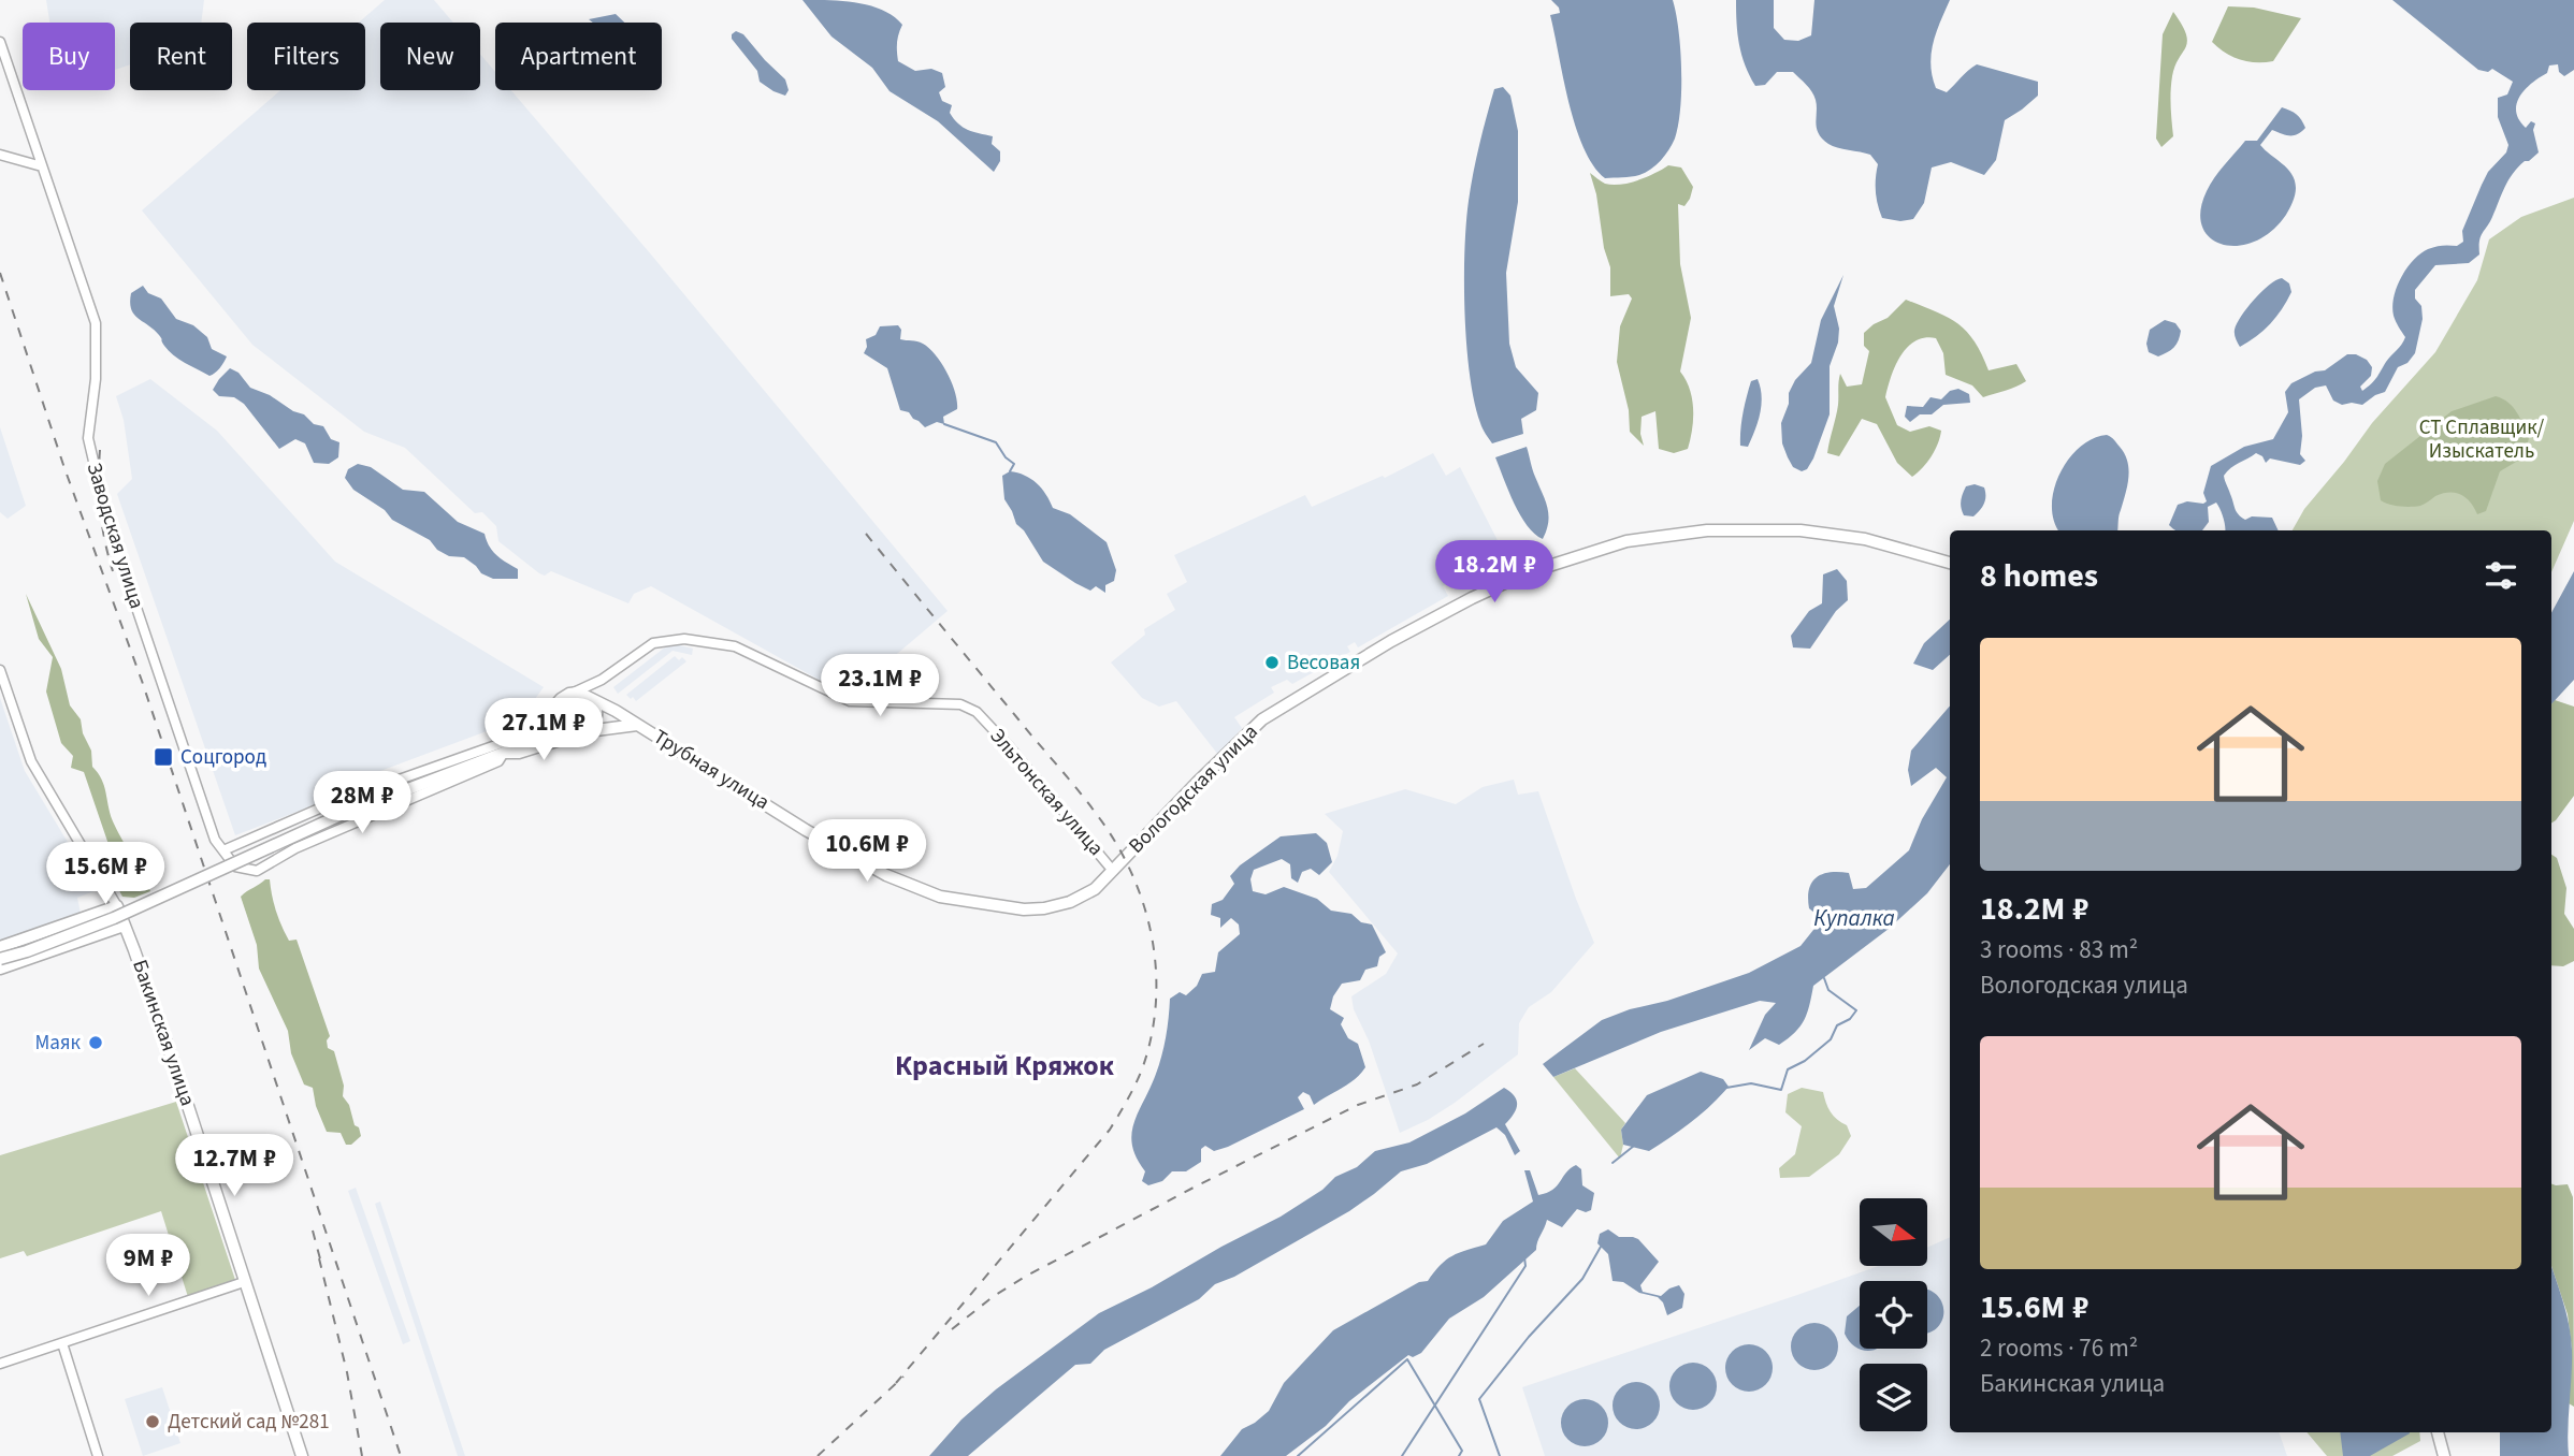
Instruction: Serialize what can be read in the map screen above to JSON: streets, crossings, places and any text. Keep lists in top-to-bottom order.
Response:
{
  "streets": {
    "main road": ["Трубная улица", "Вологодская улица", "Бакинская улица"],
    "street": ["Заводская улица", "Эльтонская улица"]
  },
  "crossings": [
    ["Трубная улица", "Вологодская улица"],
    ["Трубная улица", "Эльтонская улица"],
    ["Вологодская улица", "Эльтонская улица"]
  ],
  "districts": ["Красный Кряжок"],
  "water": ["Купалка"],
  "parks": ["СТ Сплавщик/ Изыскатель"],
  "places": {
    "other": ["Весовая", "Маяк", "Детский сад №281"],
    "transit": ["Соцгород"]
  },
  "north": "right",
  "page": {
    "chip": [
      "Buy",
      "Rent",
      "Filters",
      "New",
      "Apartment"
    ],
    "heading": "8 homes",
    "price": [
      "18.2M ₽",
      "23.1M ₽",
      "27.1M ₽",
      "28M ₽",
      "10.6M ₽",
      "15.6M ₽",
      "12.7M ₽",
      "9M ₽"
    ],
    "list": [
      {
        "name": "18.2M ₽",
        "note": "3 rooms · 83 m² · Вологодская улица"
      },
      {
        "name": "15.6M ₽",
        "note": "2 rooms · 76 m² · Бакинская улица"
      }
    ]
  }
}
